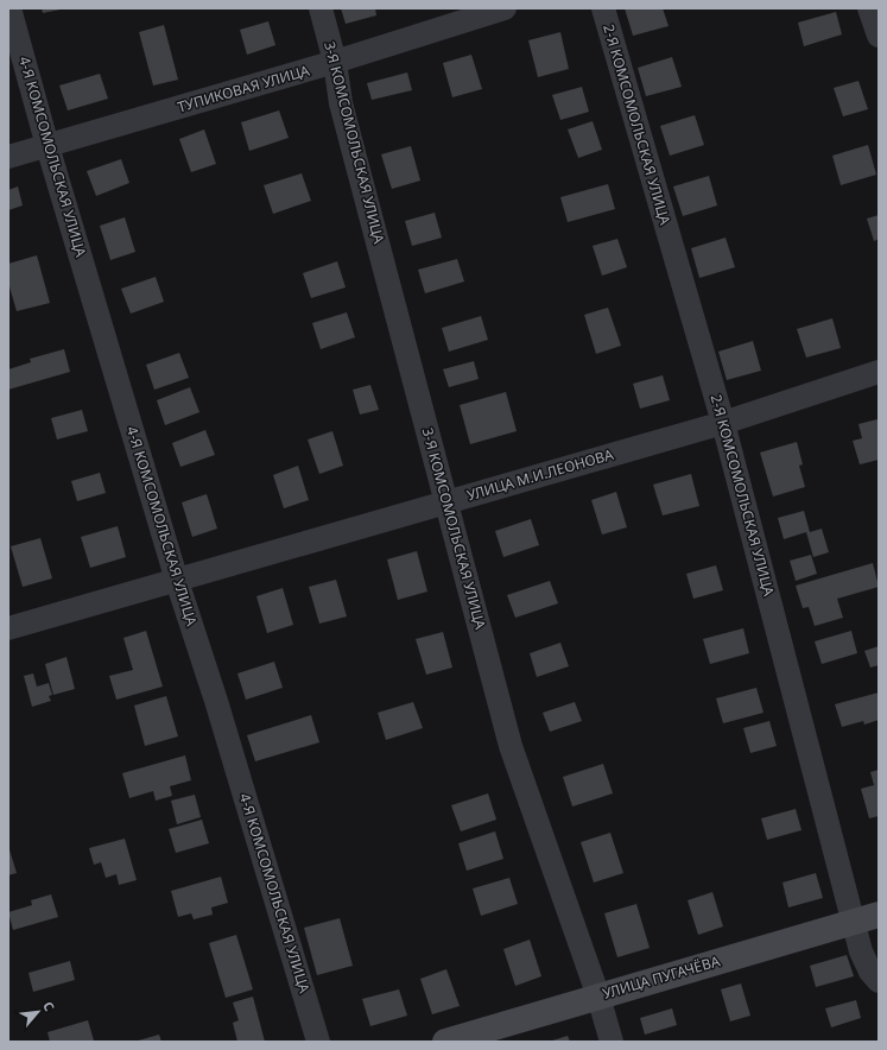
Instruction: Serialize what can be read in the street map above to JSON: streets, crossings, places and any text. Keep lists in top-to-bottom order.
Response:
{
  "streets": {
    "main road": ["УЛИЦА ПУГАЧЁВА"],
    "street": [
      "ТУПИКОВАЯ УЛИЦА",
      "2-Я КОМСОМОЛЬСКАЯ УЛИЦА",
      "3-Я КОМСОМОЛЬСКАЯ УЛИЦА",
      "4-Я КОМСОМОЛЬСКАЯ УЛИЦА",
      "УЛИЦА М.И.ЛЕОНОВА"
    ]
  },
  "crossings": [
    ["ТУПИКОВАЯ УЛИЦА", "3-Я КОМСОМОЛЬСКАЯ УЛИЦА"],
    ["ТУПИКОВАЯ УЛИЦА", "4-Я КОМСОМОЛЬСКАЯ УЛИЦА"],
    ["2-Я КОМСОМОЛЬСКАЯ УЛИЦА", "УЛИЦА М.И.ЛЕОНОВА"],
    ["2-Я КОМСОМОЛЬСКАЯ УЛИЦА", "УЛИЦА ПУГАЧЁВА"],
    ["3-Я КОМСОМОЛЬСКАЯ УЛИЦА", "УЛИЦА М.И.ЛЕОНОВА"],
    ["3-Я КОМСОМОЛЬСКАЯ УЛИЦА", "УЛИЦА ПУГАЧЁВА"],
    ["4-Я КОМСОМОЛЬСКАЯ УЛИЦА", "УЛИЦА М.И.ЛЕОНОВА"]
  ],
  "north": "top right"
}
